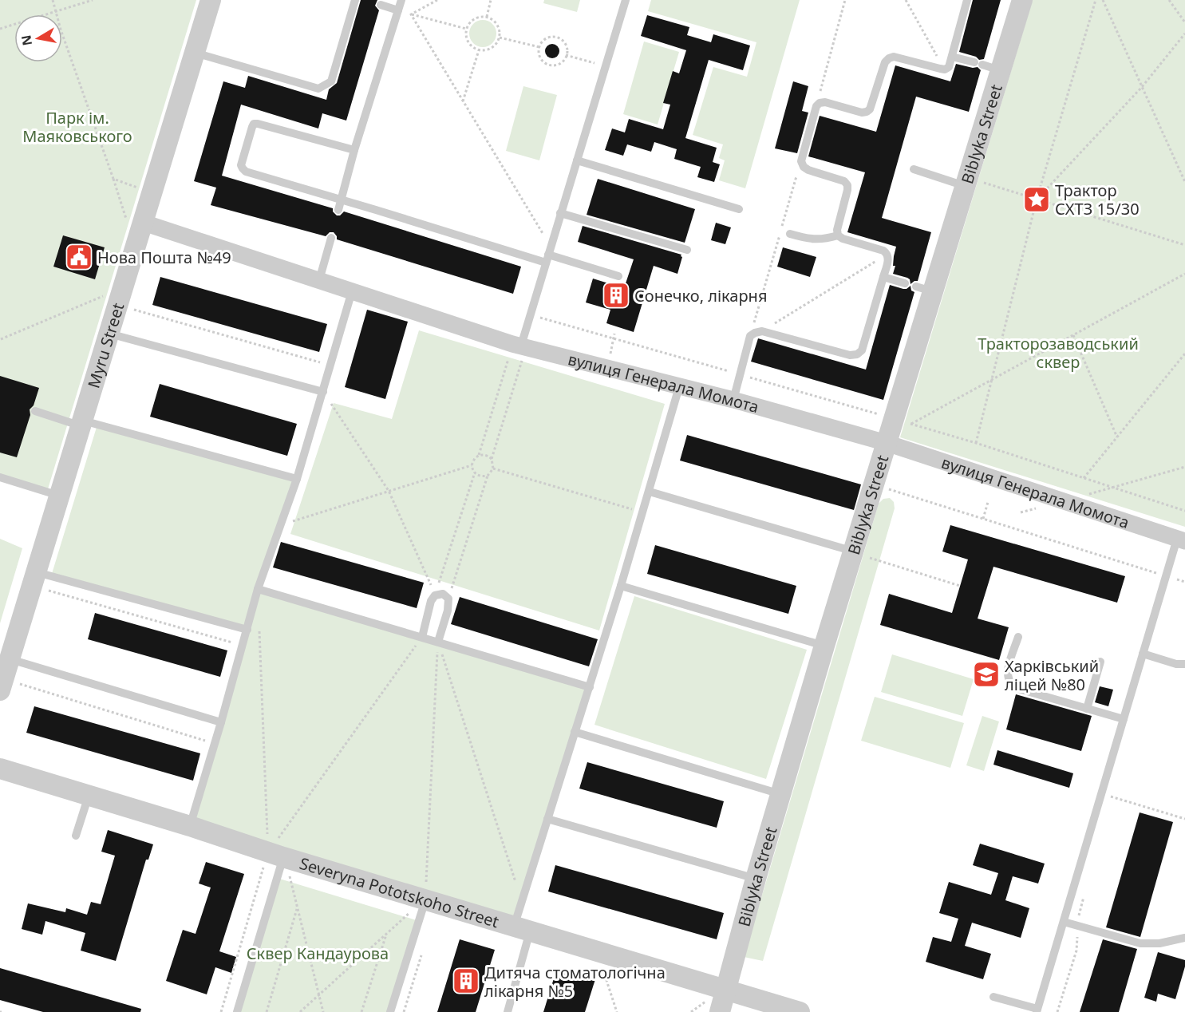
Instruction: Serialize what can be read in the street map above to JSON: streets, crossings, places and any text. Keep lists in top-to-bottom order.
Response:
{
  "streets": {
    "street": [
      "Biblyka Street",
      "Myru Street",
      "вулиця Генерала Момота",
      "Severyna Pototskoho Street"
    ]
  },
  "crossings": [
    ["Biblyka Street", "вулиця Генерала Момота"],
    ["Biblyka Street", "Severyna Pototskoho Street"],
    ["Myru Street", "вулиця Генерала Момота"]
  ],
  "parks": ["Парк ім. Маяковського", "Тракторозаводський сквер", "Сквер Кандаурова"],
  "places": {
    "place": ["Трактор СХТЗ 15/30"],
    "public building": ["Нова Пошта №49"],
    "building": ["Сонечко, лікарня", "Дитяча стоматологiчна лiкарня №5"],
    "school or university": ["Харківський ліцей №80"]
  },
  "north": "left"
}
